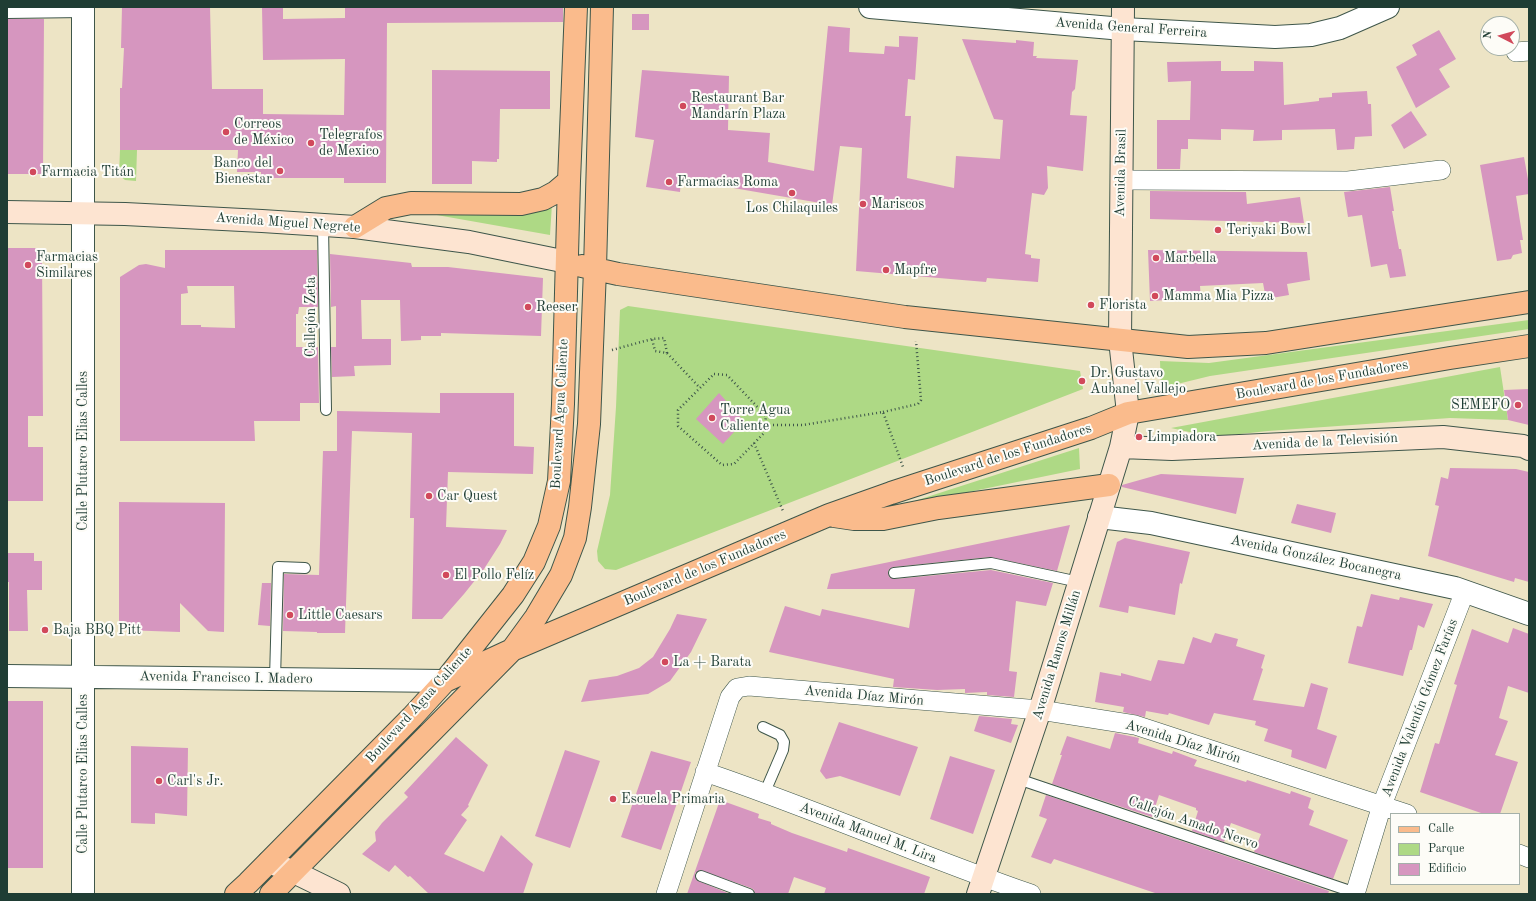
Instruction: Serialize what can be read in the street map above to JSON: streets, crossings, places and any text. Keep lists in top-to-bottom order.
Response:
{
  "streets": {
    "main road": [
      "Avenida Brasil",
      "Avenida Miguel Negrete",
      "Boulevard de los Fundadores",
      "Boulevard Agua Caliente",
      "Avenida de la Televisión",
      "Avenida Ramos Millán"
    ],
    "street": [
      "Avenida General Ferreira",
      "Calle Plutarco Elias Calles",
      "Avenida González Bocanegra",
      "Avenida Francisco I. Madero",
      "Avenida Díaz Mirón",
      "Avenida Valentín Gómez Farías",
      "Avenida Manuel M. Lira"
    ],
    "lane": ["Callejón Zeta", "Callejón Amado Nervo"]
  },
  "crossings": [
    ["Avenida General Ferreira", "Avenida Brasil"],
    ["Avenida Brasil", "Boulevard de los Fundadores"],
    ["Avenida Brasil", "Avenida Ramos Millán"],
    ["Avenida Miguel Negrete", "Callejón Zeta"],
    ["Avenida Miguel Negrete", "Boulevard Agua Caliente"],
    ["Avenida Miguel Negrete", "Calle Plutarco Elias Calles"],
    ["Boulevard de los Fundadores", "Boulevard Agua Caliente"],
    ["Boulevard de los Fundadores", "Avenida Ramos Millán"],
    ["Boulevard de los Fundadores", "Avenida Francisco I. Madero"],
    ["Boulevard Agua Caliente", "Avenida Francisco I. Madero"],
    ["Avenida de la Televisión", "Avenida Ramos Millán"],
    ["Calle Plutarco Elias Calles", "Avenida Francisco I. Madero"],
    ["Avenida González Bocanegra", "Avenida Ramos Millán"],
    ["Avenida González Bocanegra", "Avenida Valentín Gómez Farías"],
    ["Avenida Ramos Millán", "Avenida Díaz Mirón"],
    ["Avenida Ramos Millán", "Callejón Amado Nervo"],
    ["Avenida Ramos Millán", "Avenida Manuel M. Lira"],
    ["Avenida Díaz Mirón", "Avenida Valentín Gómez Farías"],
    ["Avenida Díaz Mirón", "Avenida Manuel M. Lira"],
    ["Avenida Valentín Gómez Farías", "Callejón Amado Nervo"]
  ],
  "places": [
    "Restaurant Bar Mandarín Plaza",
    "Correos de México",
    "Telegrafos de Mexico",
    "Banco del Bienestar",
    "Farmacia Titán",
    "Farmacias Roma",
    "Los Chilaquiles",
    "Mariscos",
    "Teriyaki Bowl",
    "Marbella",
    "Farmacias Similares",
    "Mapfre",
    "Mamma Mia Pizza",
    "Florista",
    "Reeser",
    "Dr. Gustavo Aubanel Vallejo",
    "SEMEFO",
    "Torre Agua Caliente",
    "Limpiadora",
    "Car Quest",
    "El Pollo Felíz",
    "Little Caesars",
    "Baja BBQ Pitt",
    "La + Barata",
    "Carl's Jr.",
    "Escuela Primaria"
  ],
  "legend": ["Calle", "Parque", "Edificio"],
  "north": "left"
}
